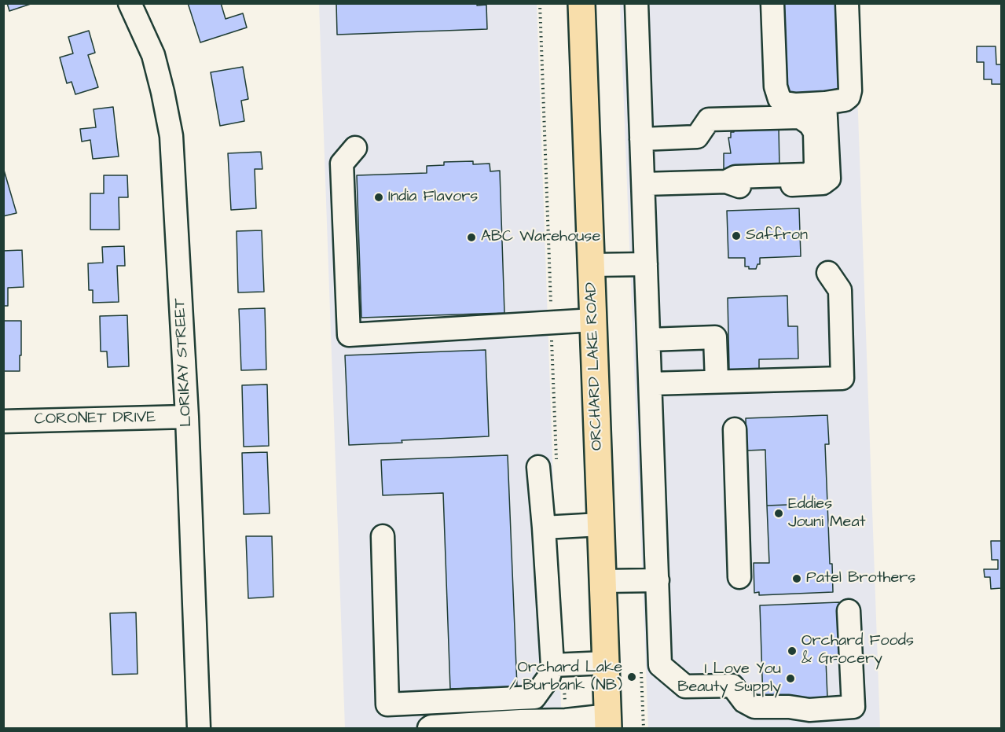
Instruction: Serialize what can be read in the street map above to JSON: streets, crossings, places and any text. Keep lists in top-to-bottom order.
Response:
{
  "streets": {
    "main road": ["ORCHARD LAKE ROAD"],
    "street": ["LORIKAY STREET", "CORONET DRIVE"]
  },
  "crossings": [
    ["LORIKAY STREET", "CORONET DRIVE"]
  ],
  "places": [
    "India Flavors",
    "Saffron",
    "ABC Warehouse",
    "Eddies Jouni Meat",
    "Patel Brothers",
    "Orchard Foods & Grocery",
    "Orchard Lake / Burbank (NB)",
    "I Love You Beauty Supply"
  ]
}
